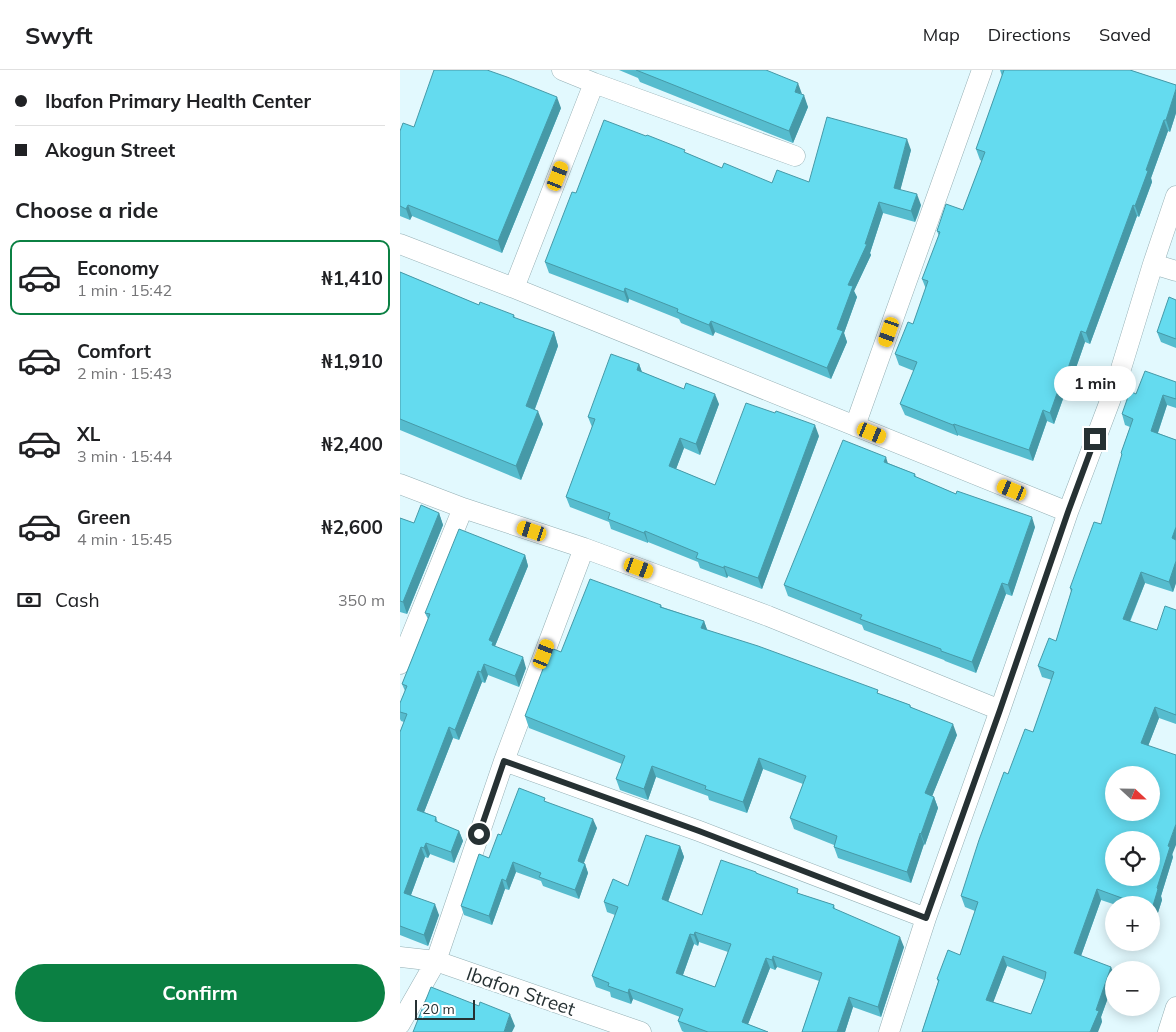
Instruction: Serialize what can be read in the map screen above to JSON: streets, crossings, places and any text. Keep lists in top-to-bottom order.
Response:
{
  "streets": {
    "street": ["Ibafon Street"]
  },
  "scale_bar": "20 m",
  "north": "right",
  "page": {
    "header": "Swyft",
    "nav": ["Map", "Directions", "Saved"],
    "banner": ["Ibafon Primary Health Center", "Akogun Street"],
    "heading": "Choose a ride",
    "list": [
      {
        "name": "Economy",
        "note": "1 min · 15:42",
        "value": "₦1,410"
      },
      {
        "name": "Comfort",
        "note": "2 min · 15:43",
        "value": "₦1,910"
      },
      {
        "name": "XL",
        "note": "3 min · 15:44",
        "value": "₦2,400"
      },
      {
        "name": "Green",
        "note": "4 min · 15:45",
        "value": "₦2,600"
      }
    ],
    "bubble": "1 min",
    "pay": ["Cash", "350 m"],
    "map_buttons": ["+", "−"],
    "buttons": "Confirm",
    "scale": "20 m"
  }
}
